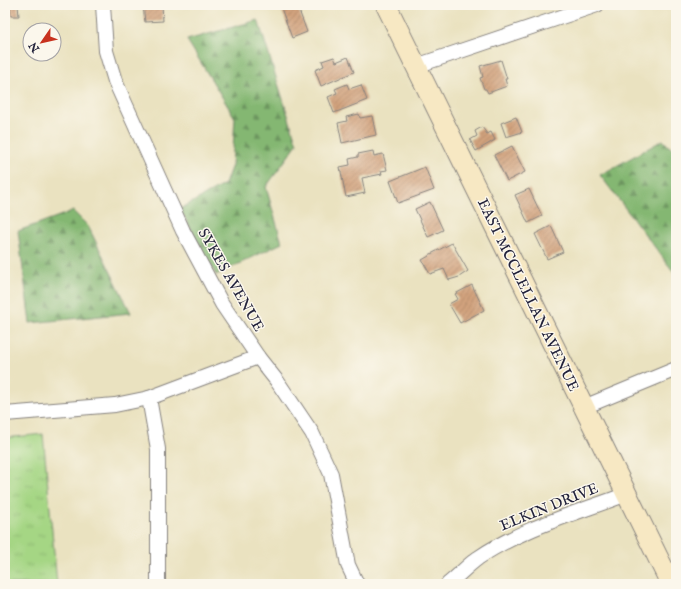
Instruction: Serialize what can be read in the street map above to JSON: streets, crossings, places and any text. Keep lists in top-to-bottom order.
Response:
{
  "streets": {
    "street": ["SYKES AVENUE", "EAST MCCLELLAN AVENUE", "ELKIN DRIVE"]
  },
  "crossings": [
    ["EAST MCCLELLAN AVENUE", "ELKIN DRIVE"]
  ],
  "north": "bottom left"
}
